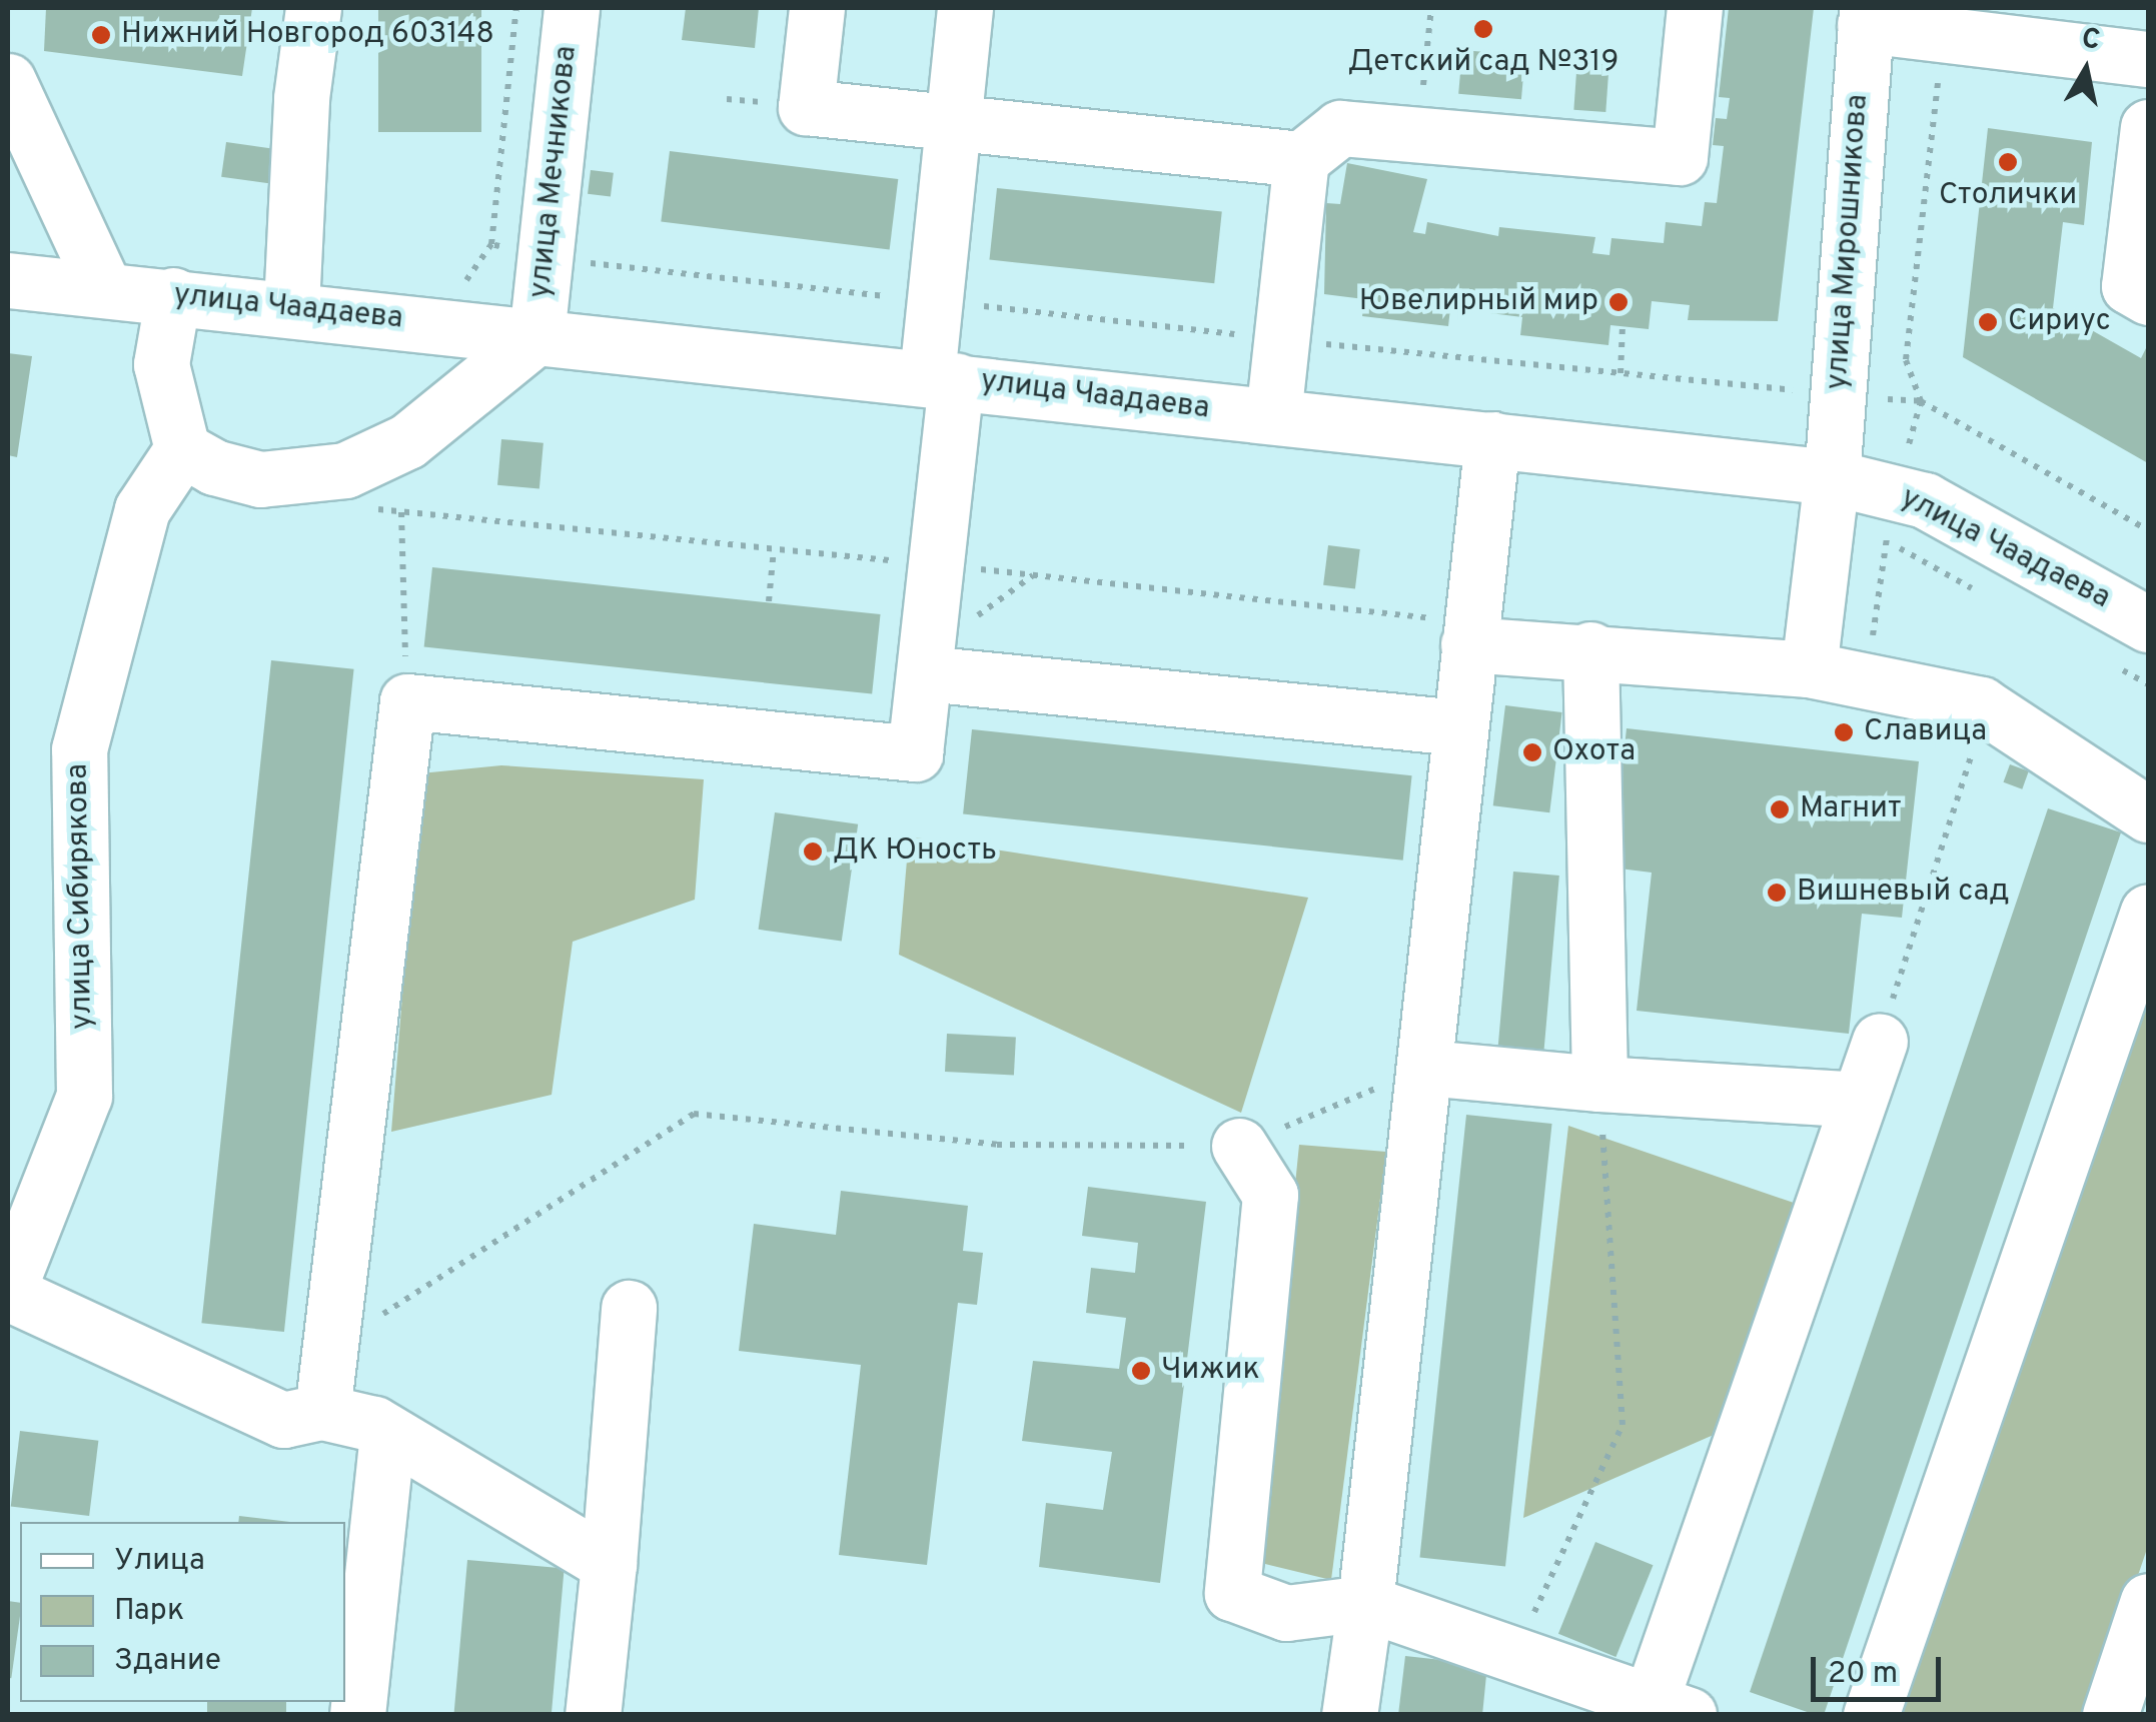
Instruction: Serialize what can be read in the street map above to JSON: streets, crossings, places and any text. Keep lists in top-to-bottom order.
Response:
{
  "streets": {
    "street": [
      "улица Мечникова",
      "улица Мирошникова",
      "улица Чаадаева",
      "улица Сибирякова"
    ]
  },
  "crossings": [
    ["улица Мечникова", "улица Чаадаева"],
    ["улица Мирошникова", "улица Чаадаева"]
  ],
  "places": [
    "Детский сад №319",
    "Нижний Новгород 603148",
    "Столички",
    "Ювелирный мир",
    "Сириус",
    "Славица",
    "Охота",
    "Магнит",
    "ДК Юность",
    "Вишневый сад",
    "Чижик"
  ],
  "legend": ["Улица", "Парк", "Здание"],
  "scale_bar": "20 m",
  "north": "top"
}
